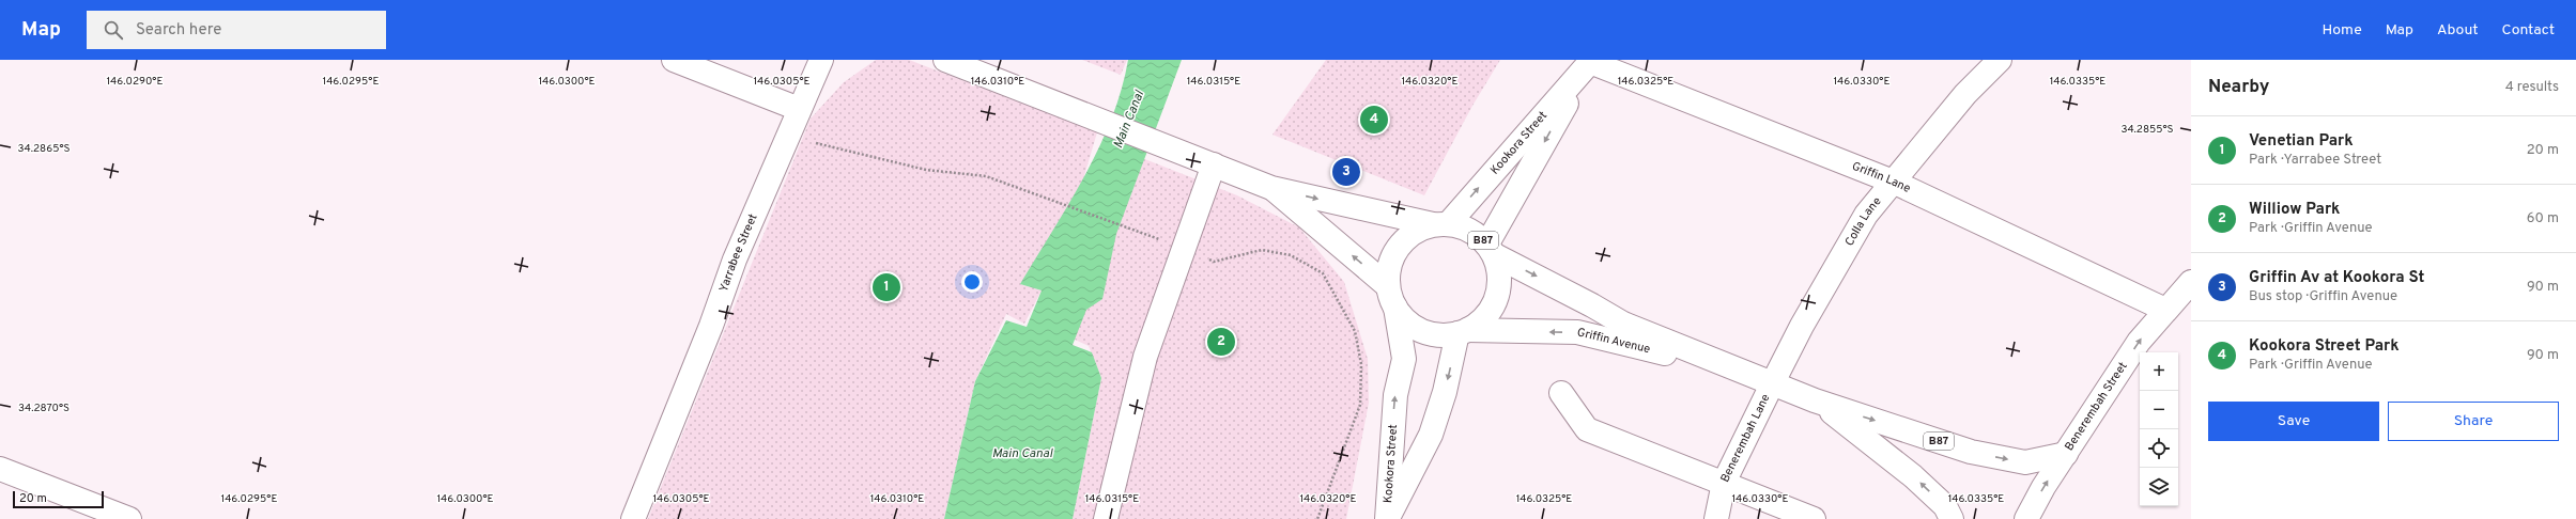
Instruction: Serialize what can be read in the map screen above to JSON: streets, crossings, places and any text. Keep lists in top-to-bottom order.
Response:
{
  "streets": {
    "main road": [
      "Kookora Street",
      "Griffin Lane",
      "Colla Lane",
      "B87",
      "Yarrabee Street",
      "Griffin Avenue",
      "Benerembah Street",
      "Benerembah Lane"
    ]
  },
  "crossings": [
    ["Kookora Street", "Griffin Lane"],
    ["Kookora Street", "B87"],
    ["Kookora Street", "Griffin Avenue"],
    ["Griffin Lane", "Colla Lane"],
    ["Griffin Lane", "Benerembah Street"],
    ["Colla Lane", "Griffin Avenue"],
    ["Colla Lane", "Benerembah Lane"],
    ["B87", "Griffin Avenue"],
    ["Griffin Avenue", "Benerembah Street"],
    ["Griffin Avenue", "Benerembah Lane"]
  ],
  "one_way": ["Benerembah Street"],
  "water": ["Main Canal"],
  "scale_bar": "20 m",
  "page": {
    "header": "Map",
    "search": "Search here",
    "nav": [
      "Home",
      "Map",
      "About",
      "Contact"
    ],
    "heading": ["Nearby", "4 results"],
    "pins": [
      "4",
      "3",
      "1",
      "2"
    ],
    "list": [
      {
        "mark": "1",
        "name": "Venetian Park",
        "note": "Park · Yarrabee Street",
        "value": "20 m"
      },
      {
        "mark": "2",
        "name": "Williow Park",
        "note": "Park · Griffin Avenue",
        "value": "60 m"
      },
      {
        "mark": "3",
        "name": "Griffin Av at Kookora St",
        "note": "Bus stop · Griffin Avenue",
        "value": "90 m"
      },
      {
        "mark": "4",
        "name": "Kookora Street Park",
        "note": "Park · Griffin Avenue",
        "value": "90 m"
      }
    ],
    "map_buttons": ["+", "−"],
    "buttons": ["Save", "Share"],
    "scale": "20 m"
  },
  "coordinates": [
    "146.0290°E",
    "146.0295°E",
    "146.0300°E",
    "146.0305°E",
    "146.0310°E",
    "146.0315°E",
    "146.0320°E",
    "146.0325°E",
    "146.0330°E",
    "146.0335°E",
    "34.2855°S",
    "34.2865°S",
    "34.2870°S"
  ]
}
